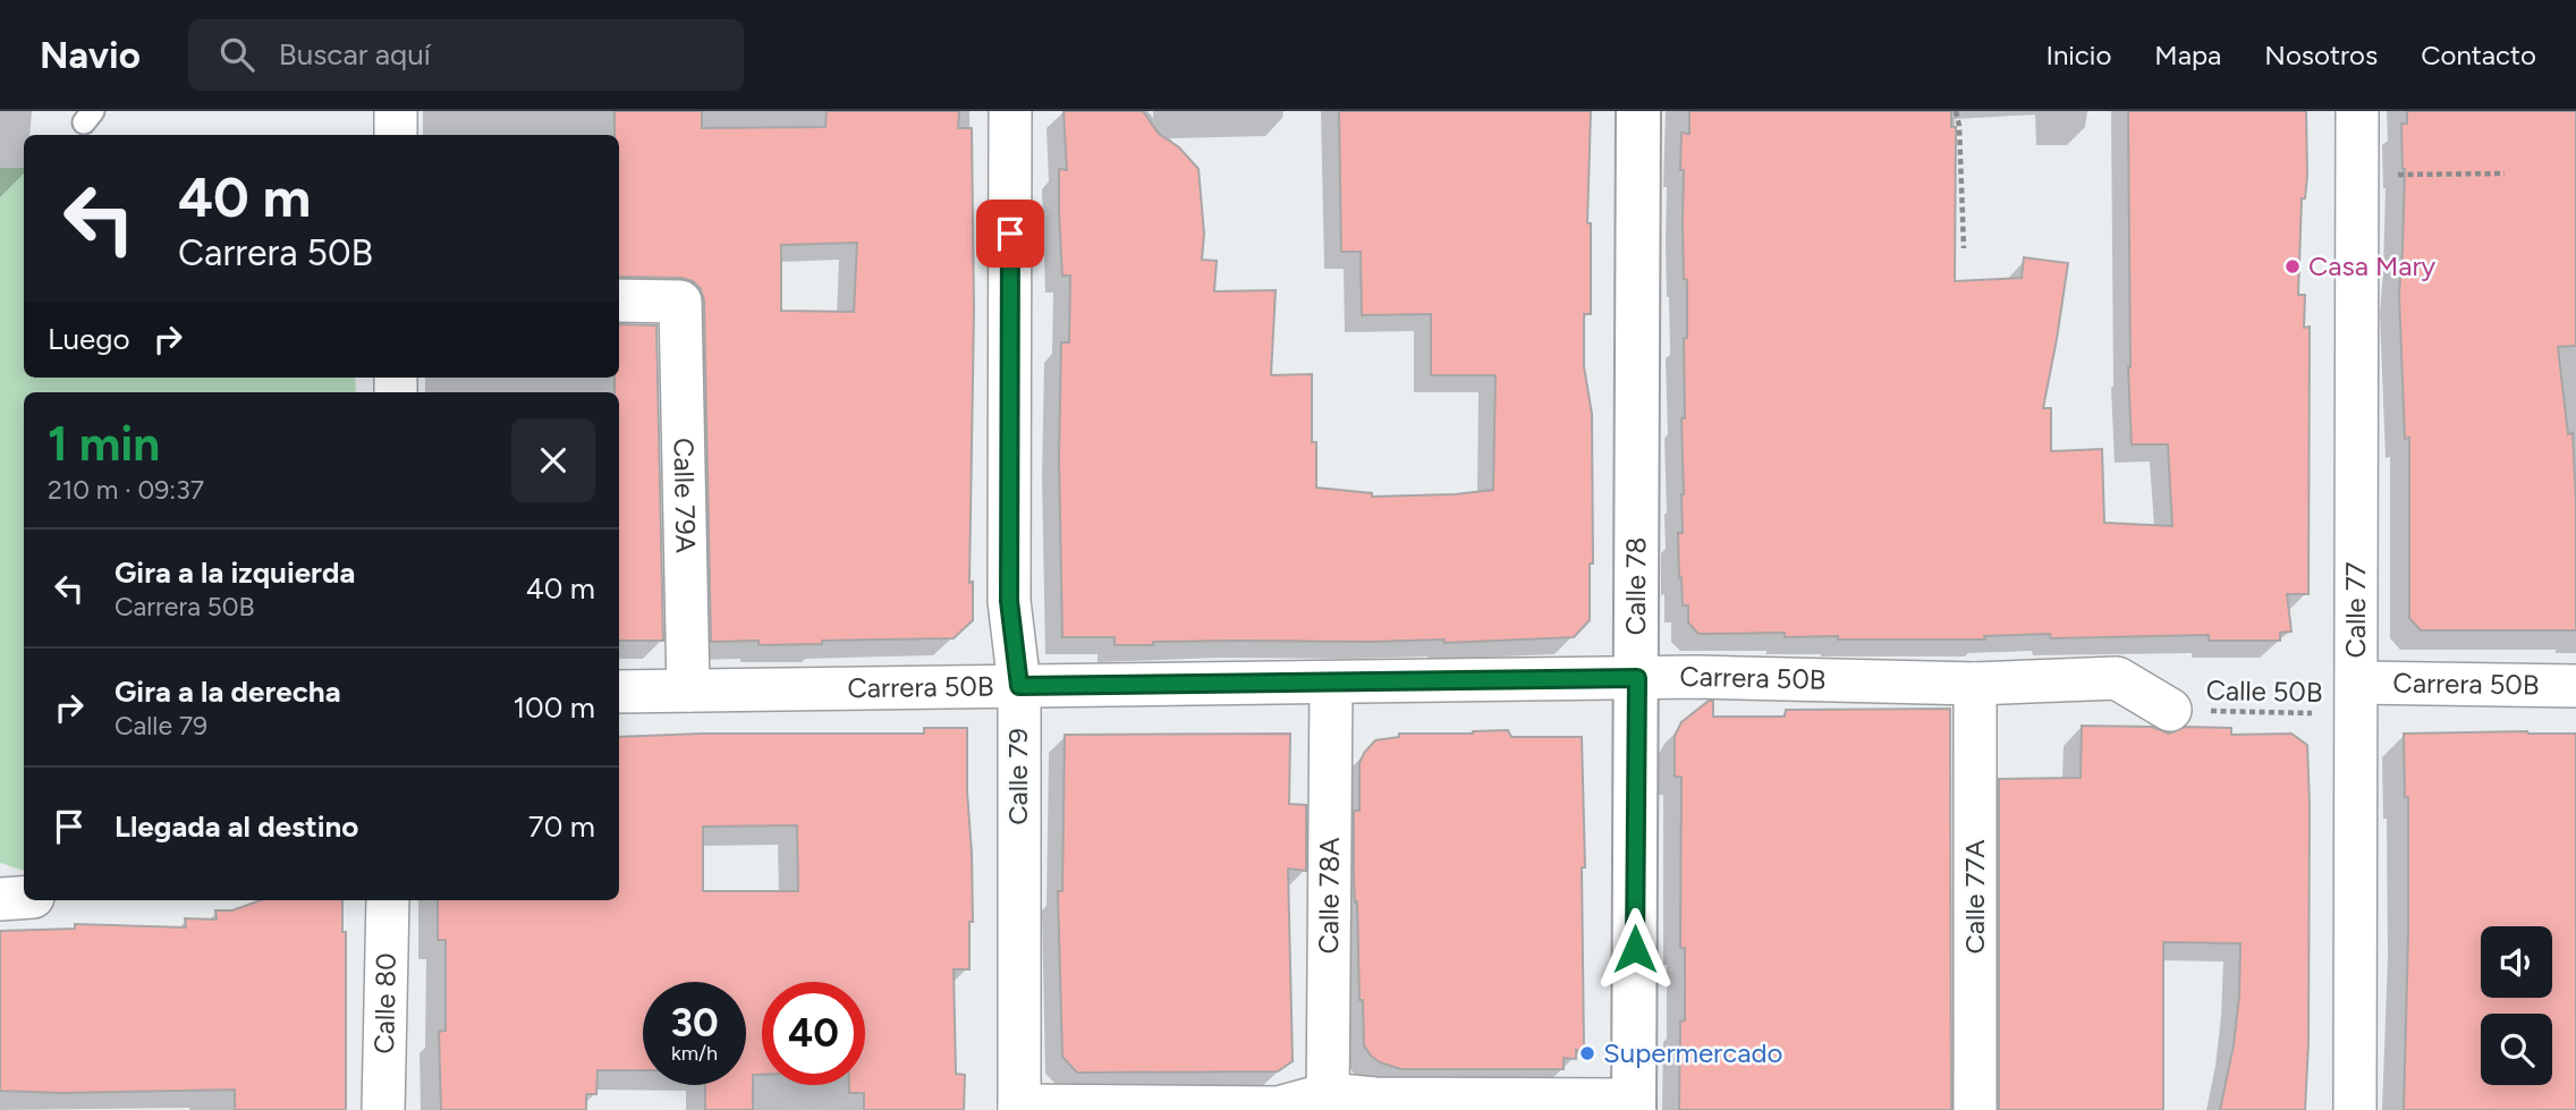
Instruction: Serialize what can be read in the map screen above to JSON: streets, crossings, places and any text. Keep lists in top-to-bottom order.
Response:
{
  "streets": {
    "street": [
      "Calle 79A",
      "Calle 78",
      "Calle 77",
      "Carrera 50B",
      "Calle 79",
      "Calle 78A",
      "Calle 77A",
      "Calle 80"
    ],
    "path": ["Calle 50B"]
  },
  "crossings": [
    ["Calle 79A", "Carrera 50B"],
    ["Calle 78", "Carrera 50B"],
    ["Calle 77", "Carrera 50B"],
    ["Calle 77", "Calle 50B"],
    ["Carrera 50B", "Calle 50B"],
    ["Carrera 50B", "Calle 79"],
    ["Carrera 50B", "Calle 78A"],
    ["Carrera 50B", "Calle 77A"]
  ],
  "places": ["Casa Mary", "Supermercado"],
  "page": {
    "header": "Navio",
    "search": "Buscar aquí",
    "nav": [
      "Inicio",
      "Mapa",
      "Nosotros",
      "Contacto"
    ],
    "turn": ["40 m", "Carrera 50B"],
    "then": "Luego",
    "heading": ["1 min", "210 m · 09:37"],
    "list": [
      {
        "name": "Gira a la izquierda",
        "note": "Carrera 50B",
        "value": "40 m"
      },
      {
        "name": "Gira a la derecha",
        "note": "Calle 79",
        "value": "100 m"
      },
      {
        "name": "Llegada al destino",
        "value": "70 m"
      }
    ],
    "speed": "30 km/h",
    "limit": "40"
  }
}
